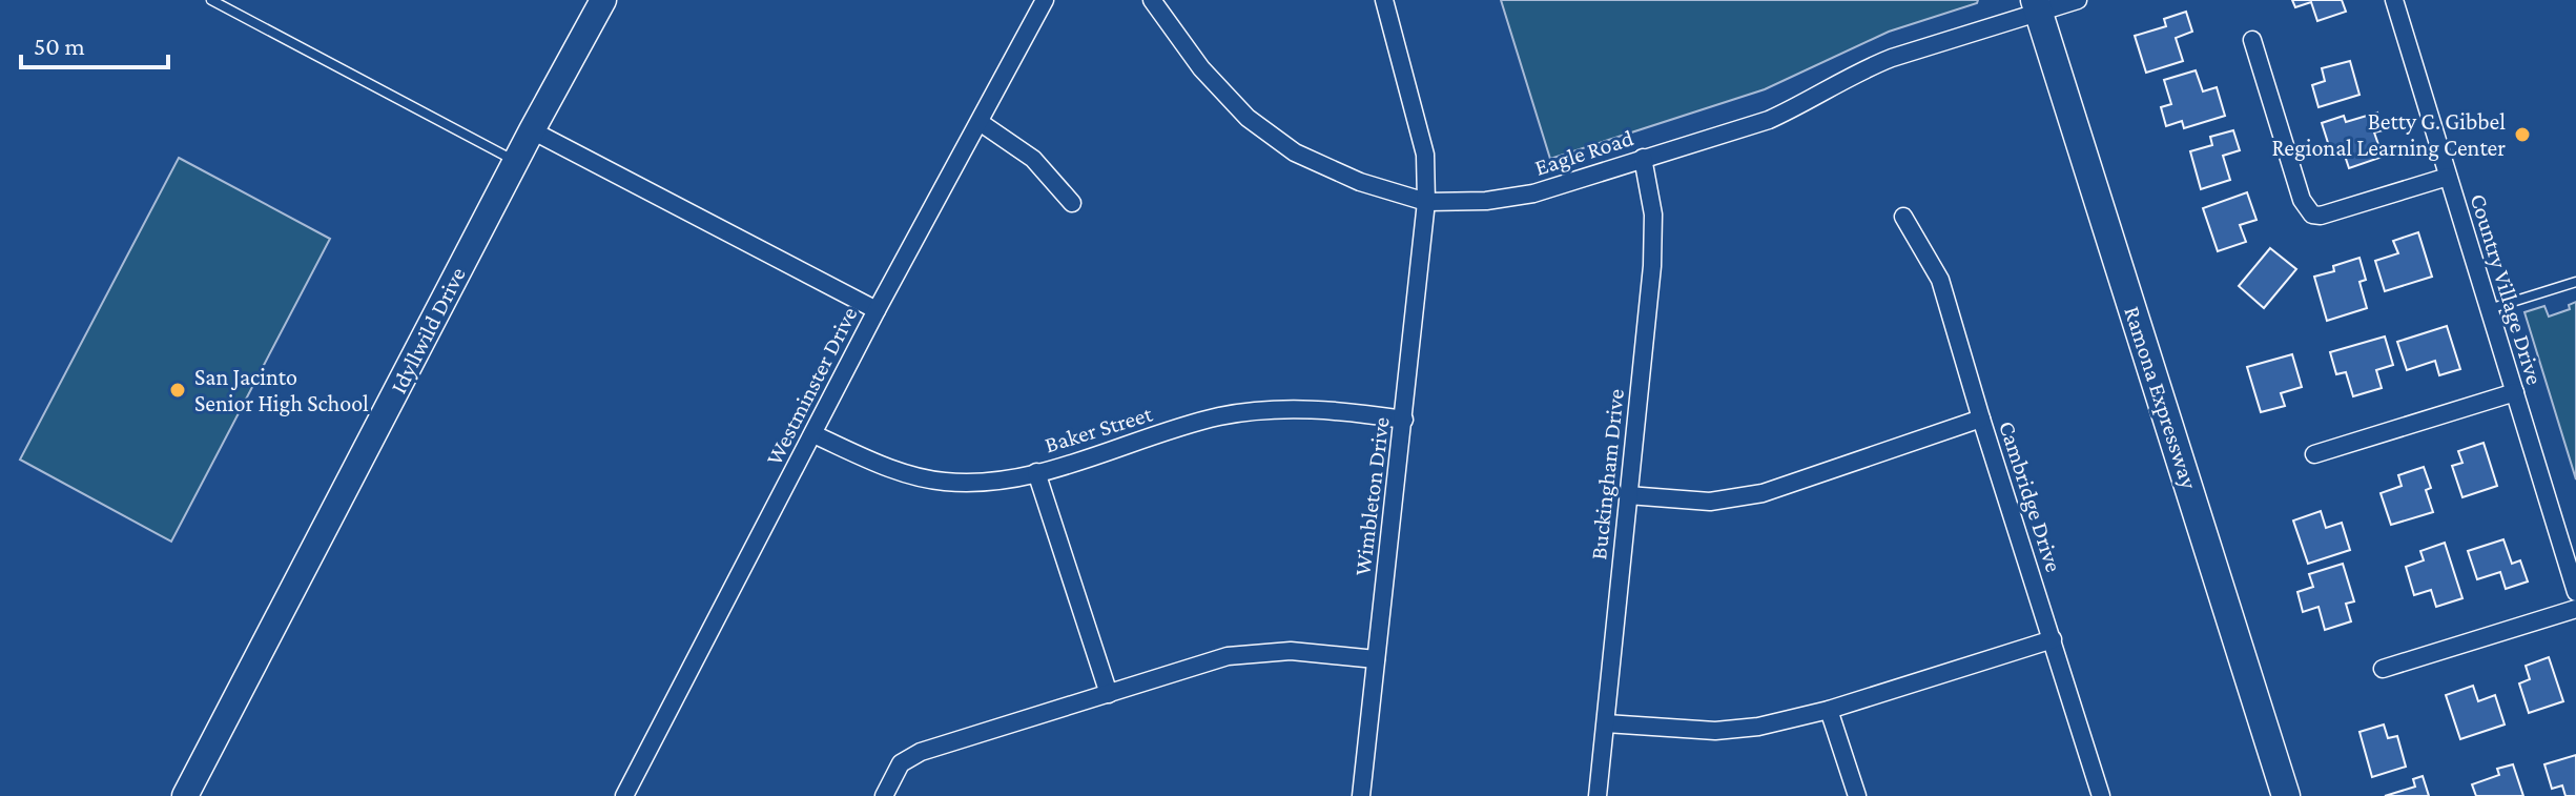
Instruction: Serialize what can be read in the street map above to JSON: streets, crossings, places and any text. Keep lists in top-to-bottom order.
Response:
{
  "streets": {
    "main road": ["Ramona Expressway"],
    "street": [
      "Eagle Road",
      "Country Village Drive",
      "Idyllwild Drive",
      "Westminster Drive",
      "Baker Street",
      "Buckingham Drive",
      "Wimbleton Drive",
      "Cambridge Drive"
    ]
  },
  "crossings": [
    ["Eagle Road", "Ramona Expressway"],
    ["Eagle Road", "Buckingham Drive"],
    ["Eagle Road", "Wimbleton Drive"],
    ["Westminster Drive", "Baker Street"],
    ["Baker Street", "Wimbleton Drive"]
  ],
  "places": ["Betty G. Gibbel Regional Learning Center", "San Jacinto Senior High School"],
  "scale_bar": "50 m"
}
